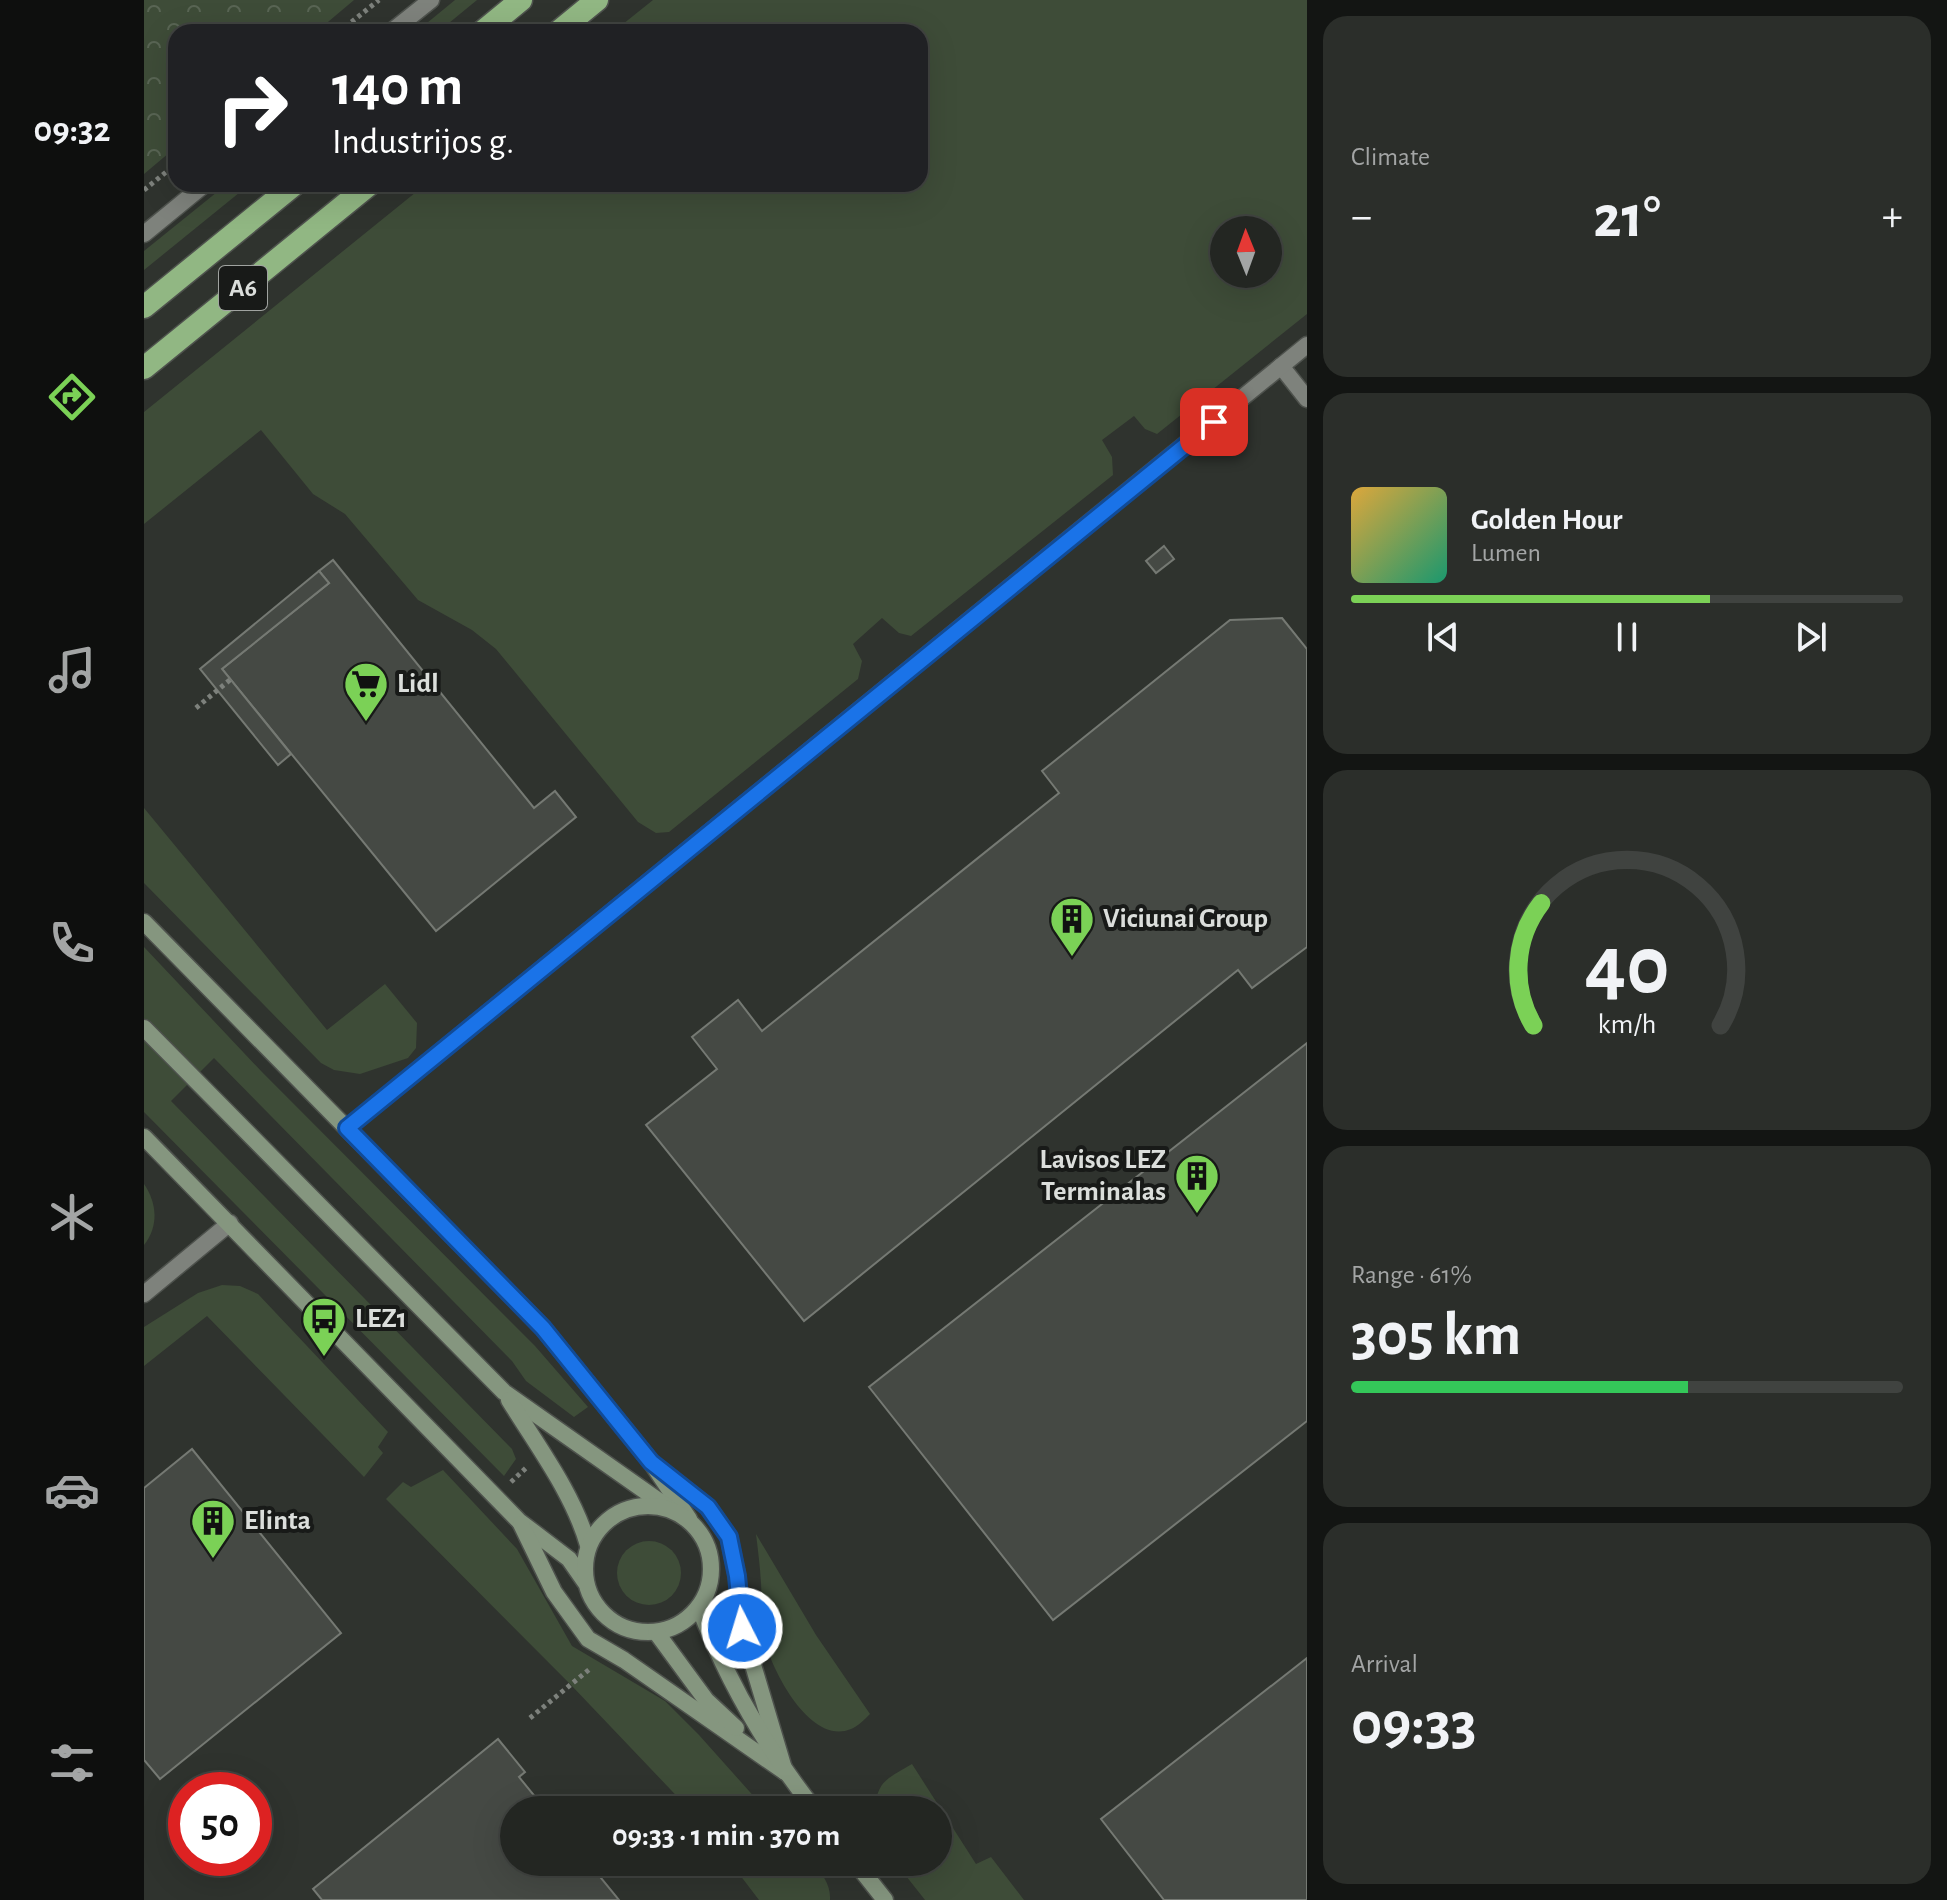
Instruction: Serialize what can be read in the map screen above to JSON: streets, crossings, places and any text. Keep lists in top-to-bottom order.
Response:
{
  "streets": {
    "highway": ["A6"]
  },
  "places": {
    "supermarket": ["Lidl"],
    "building": ["Viciunai Group", "Lavisos LEZ Terminalas", "Elinta"],
    "bus stop": ["LEZ1"]
  },
  "north": "top",
  "page": {
    "tabs": "09:32",
    "tile": [
      "Climate",
      ["Range · 61%", "305 km"],
      ["Arrival", "09:33"]
    ],
    "turn": ["140 m", "Industrijos g."],
    "heat": ["−", "21°", "+"],
    "song": ["Golden Hour", "Lumen"],
    "limit": "50",
    "trip": "09:33 · 1 min · 370 m",
    "gauge": ["40", "km/h"]
  }
}
